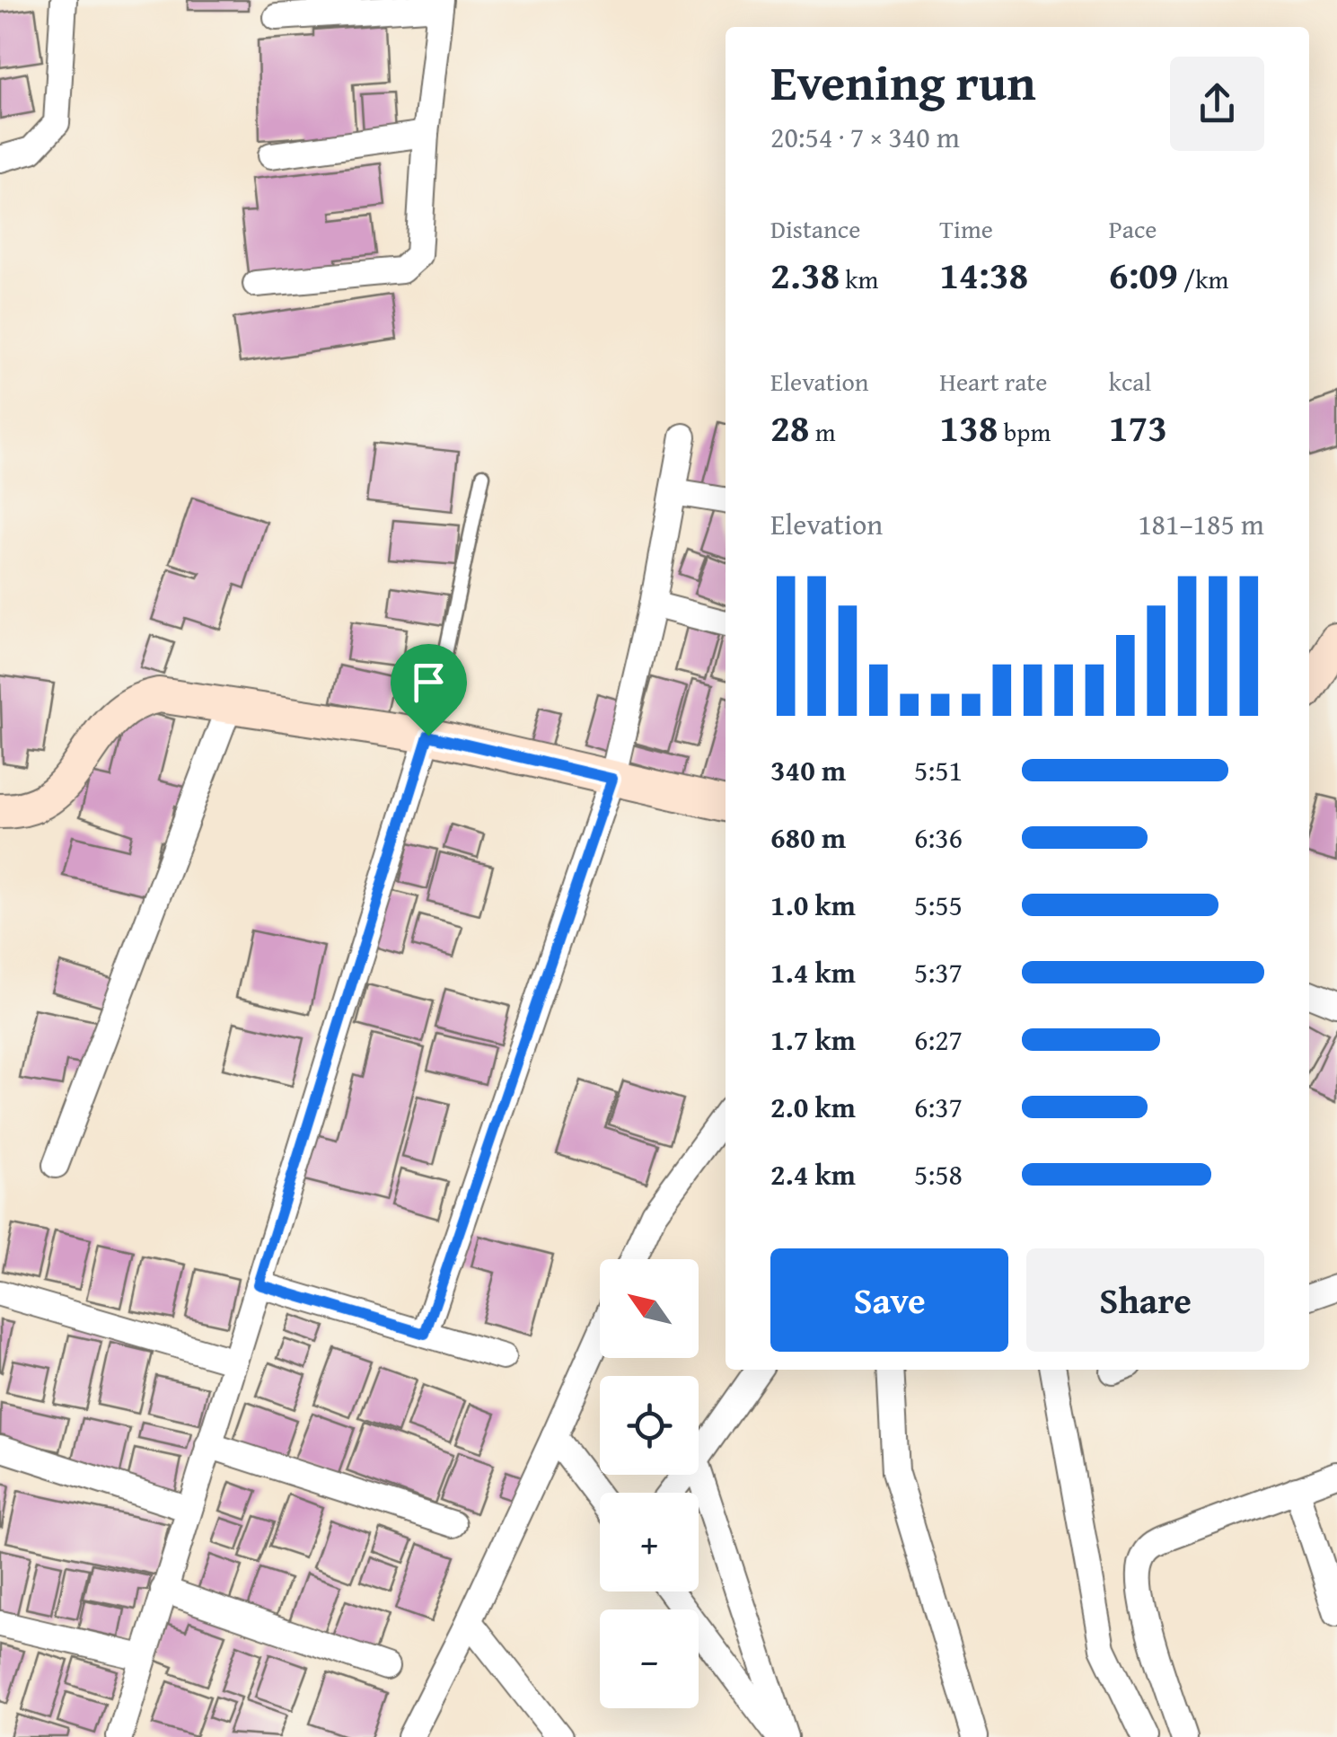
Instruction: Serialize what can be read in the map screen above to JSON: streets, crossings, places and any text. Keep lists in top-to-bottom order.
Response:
{
  "north": "top left",
  "page": {
    "heading": ["Evening run", "20:54 · 7 × 340 m"],
    "stats": [
      ["Distance", "2.38 km"],
      ["Time", "14:38"],
      ["Pace", "6:09 /km"],
      ["Elevation", "28 m"],
      ["Heart rate", "138 bpm"],
      ["kcal", "173"]
    ],
    "chart": ["Elevation", "181–185 m"],
    "list": [
      {
        "name": "340 m",
        "note": "5:51"
      },
      {
        "name": "680 m",
        "note": "6:36"
      },
      {
        "name": "1.0 km",
        "note": "5:55"
      },
      {
        "name": "1.4 km",
        "note": "5:37"
      },
      {
        "name": "1.7 km",
        "note": "6:27"
      },
      {
        "name": "2.0 km",
        "note": "6:37"
      },
      {
        "name": "2.4 km",
        "note": "5:58"
      }
    ],
    "buttons": ["Save", "Share"],
    "map_buttons": ["+", "−"]
  }
}
